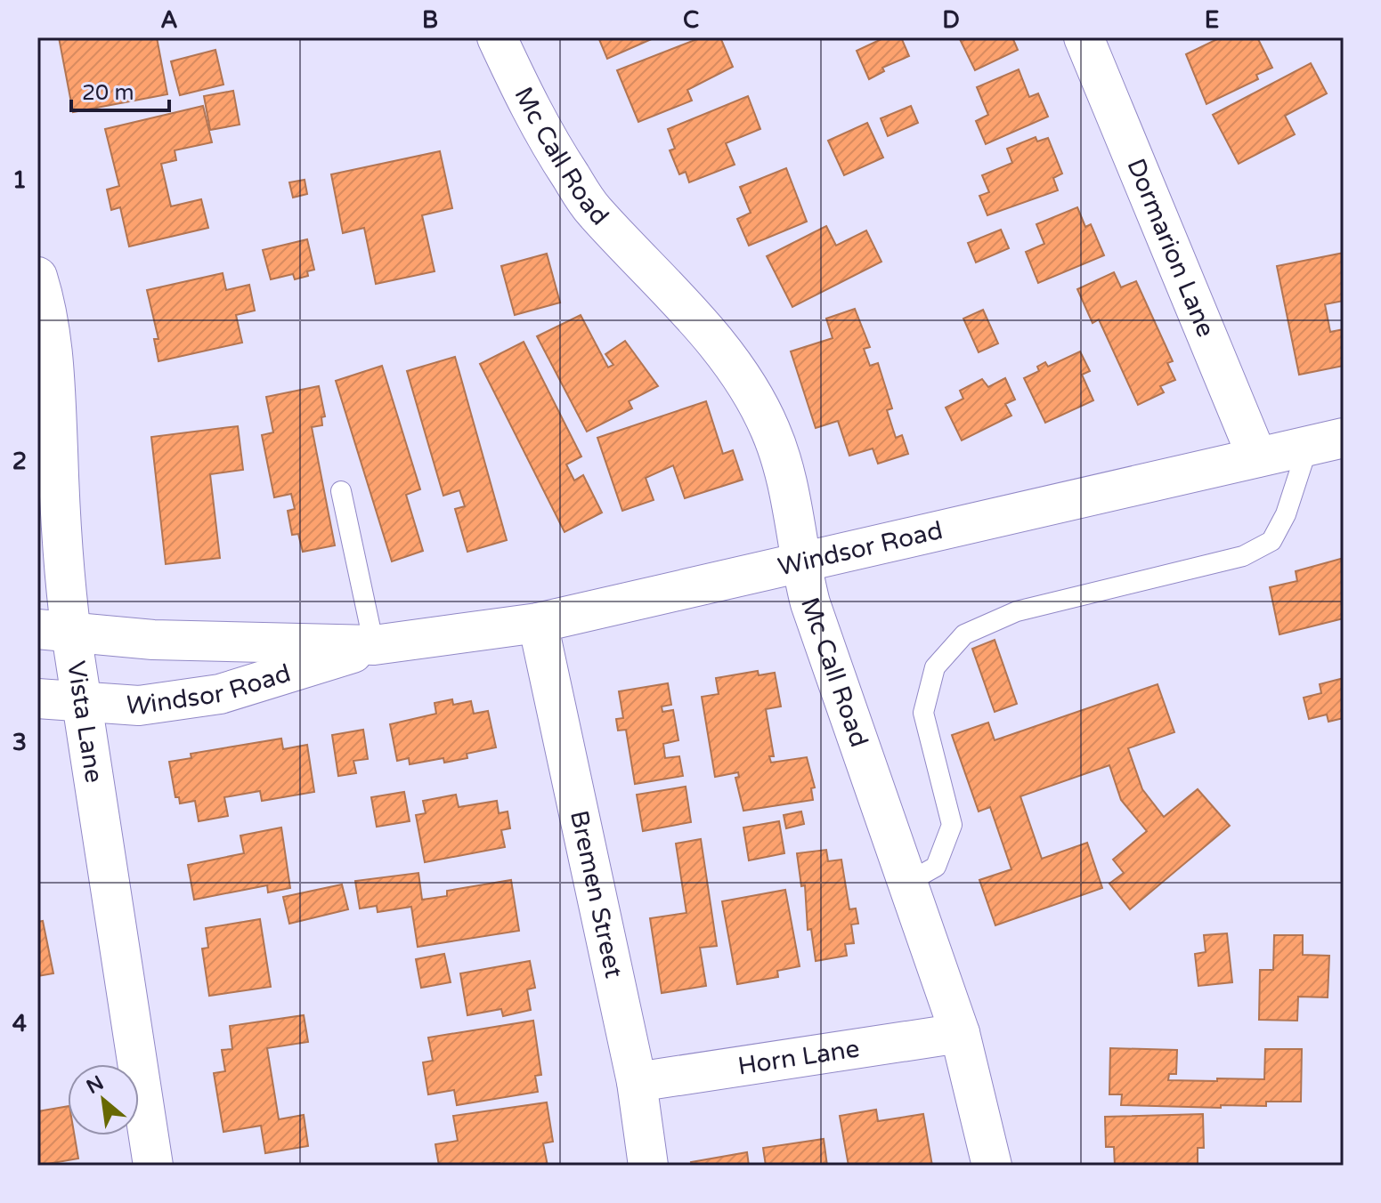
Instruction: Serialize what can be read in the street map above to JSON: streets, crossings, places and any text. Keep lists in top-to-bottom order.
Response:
{
  "streets": {
    "street": [
      "Mc Call Road",
      "Dormarion Lane",
      "Windsor Road",
      "Vista Lane",
      "Bremen Street",
      "Horn Lane"
    ]
  },
  "crossings": [
    ["Mc Call Road", "Windsor Road"],
    ["Mc Call Road", "Horn Lane"],
    ["Dormarion Lane", "Windsor Road"],
    ["Windsor Road", "Vista Lane"],
    ["Windsor Road", "Bremen Street"],
    ["Bremen Street", "Horn Lane"]
  ],
  "scale_bar": "20 m",
  "north": "top left",
  "grid": {
    "columns": [
      "A",
      "B",
      "C",
      "D",
      "E"
    ],
    "rows": [
      "1",
      "2",
      "3",
      "4"
    ]
  }
}
